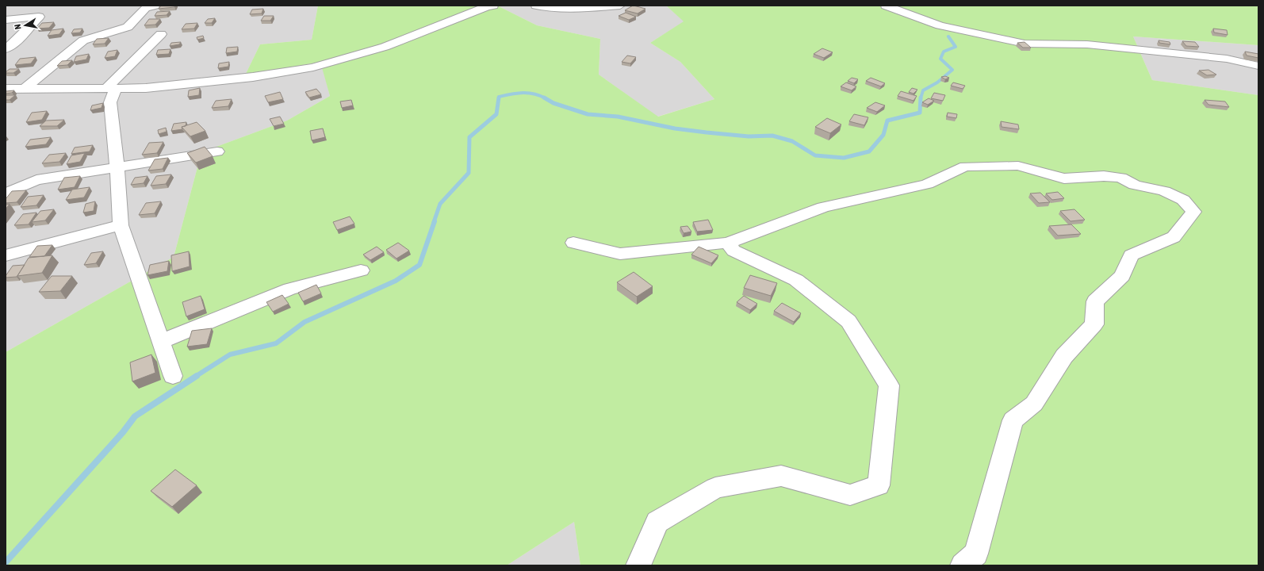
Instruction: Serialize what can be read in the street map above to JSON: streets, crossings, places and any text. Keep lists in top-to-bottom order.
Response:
{
  "north": "left"
}
